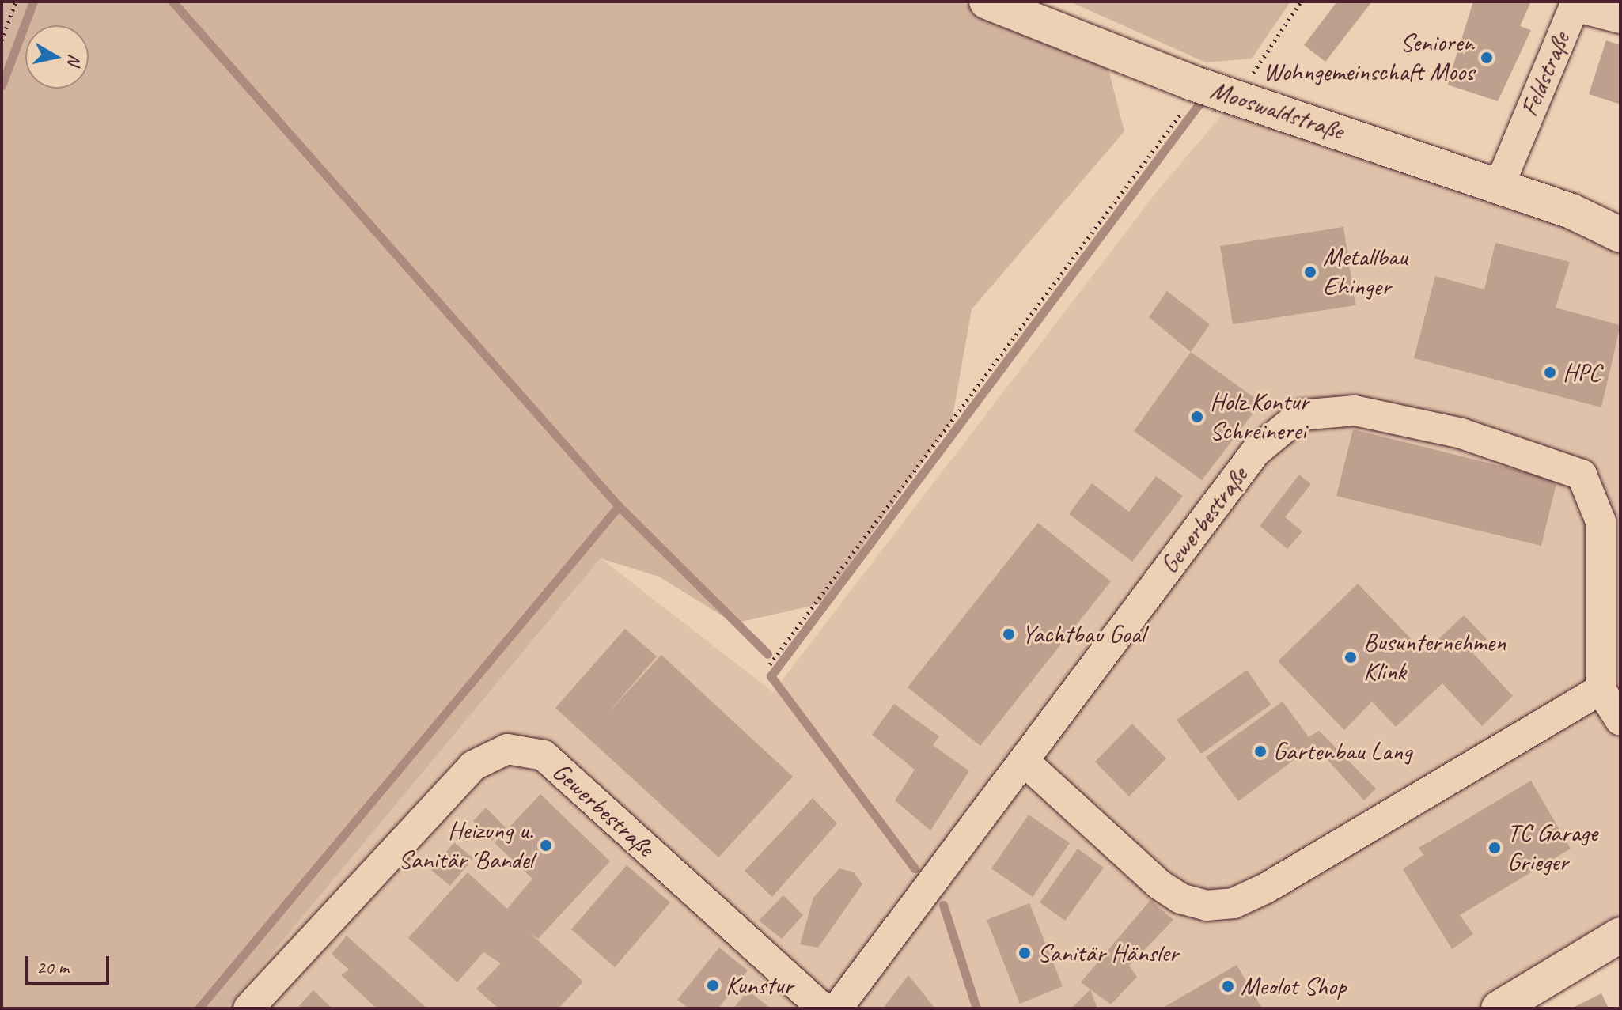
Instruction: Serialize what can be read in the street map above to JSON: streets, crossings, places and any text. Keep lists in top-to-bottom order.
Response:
{
  "streets": {
    "main road": ["Mooswaldstraße"],
    "street": ["Feldstraße", "Gewerbestraße"]
  },
  "crossings": [
    ["Feldstraße", "Mooswaldstraße"]
  ],
  "places": [
    "Senioren Wohngemeinschaft Moos",
    "Metallbau Ehinger",
    "HPC",
    "Holz.Kontur Schreinerei",
    "Yachtbau Goal",
    "Busunternehmen Klink",
    "Gartenbau Lang",
    "Heizung u. Sanitär´Bandel",
    "TC Garage Grieger",
    "Sanitär Hänsler",
    "Kunstur",
    "Meolot Shop"
  ],
  "scale_bar": "20 m",
  "north": "right"
}
